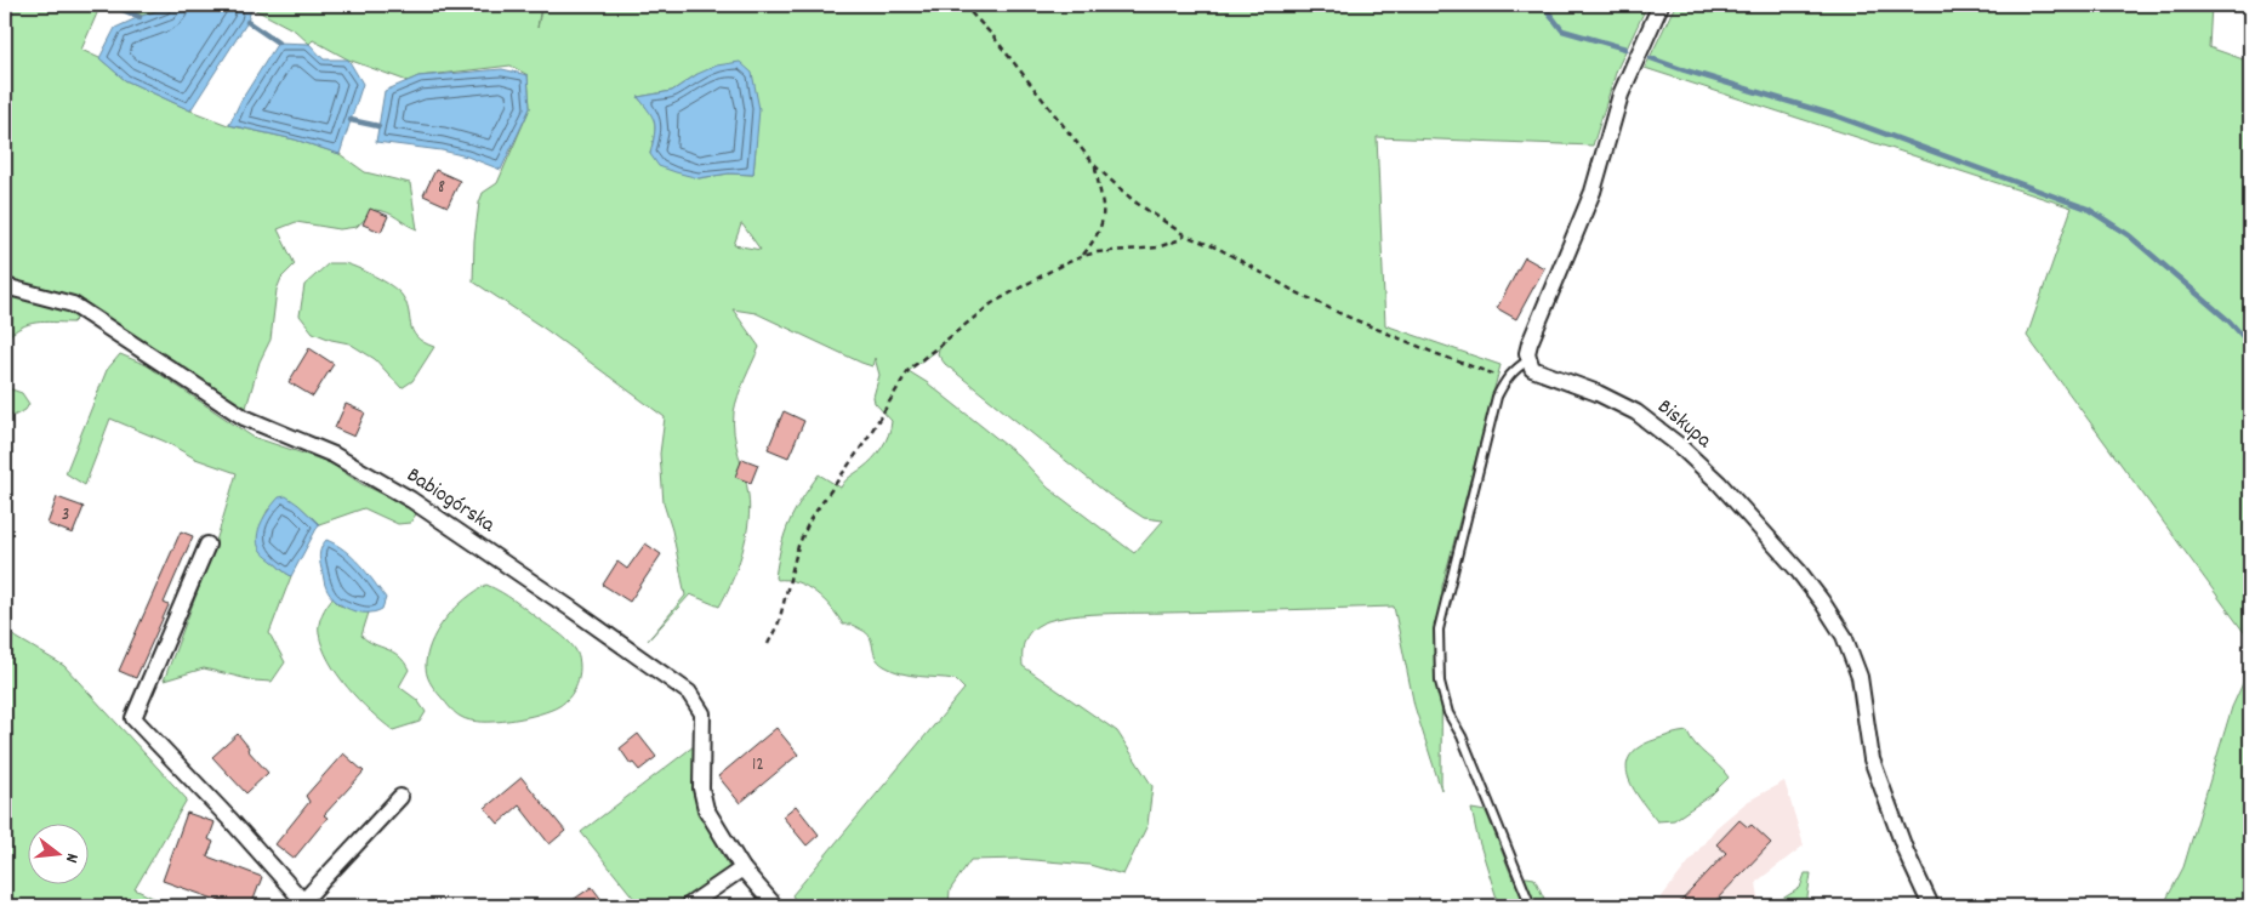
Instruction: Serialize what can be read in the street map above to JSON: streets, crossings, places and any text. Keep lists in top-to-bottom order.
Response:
{
  "streets": {
    "street": ["Biskupa", "Babiogórska"]
  },
  "house_numbers": ["8", "3", "12"],
  "north": "right"
}
